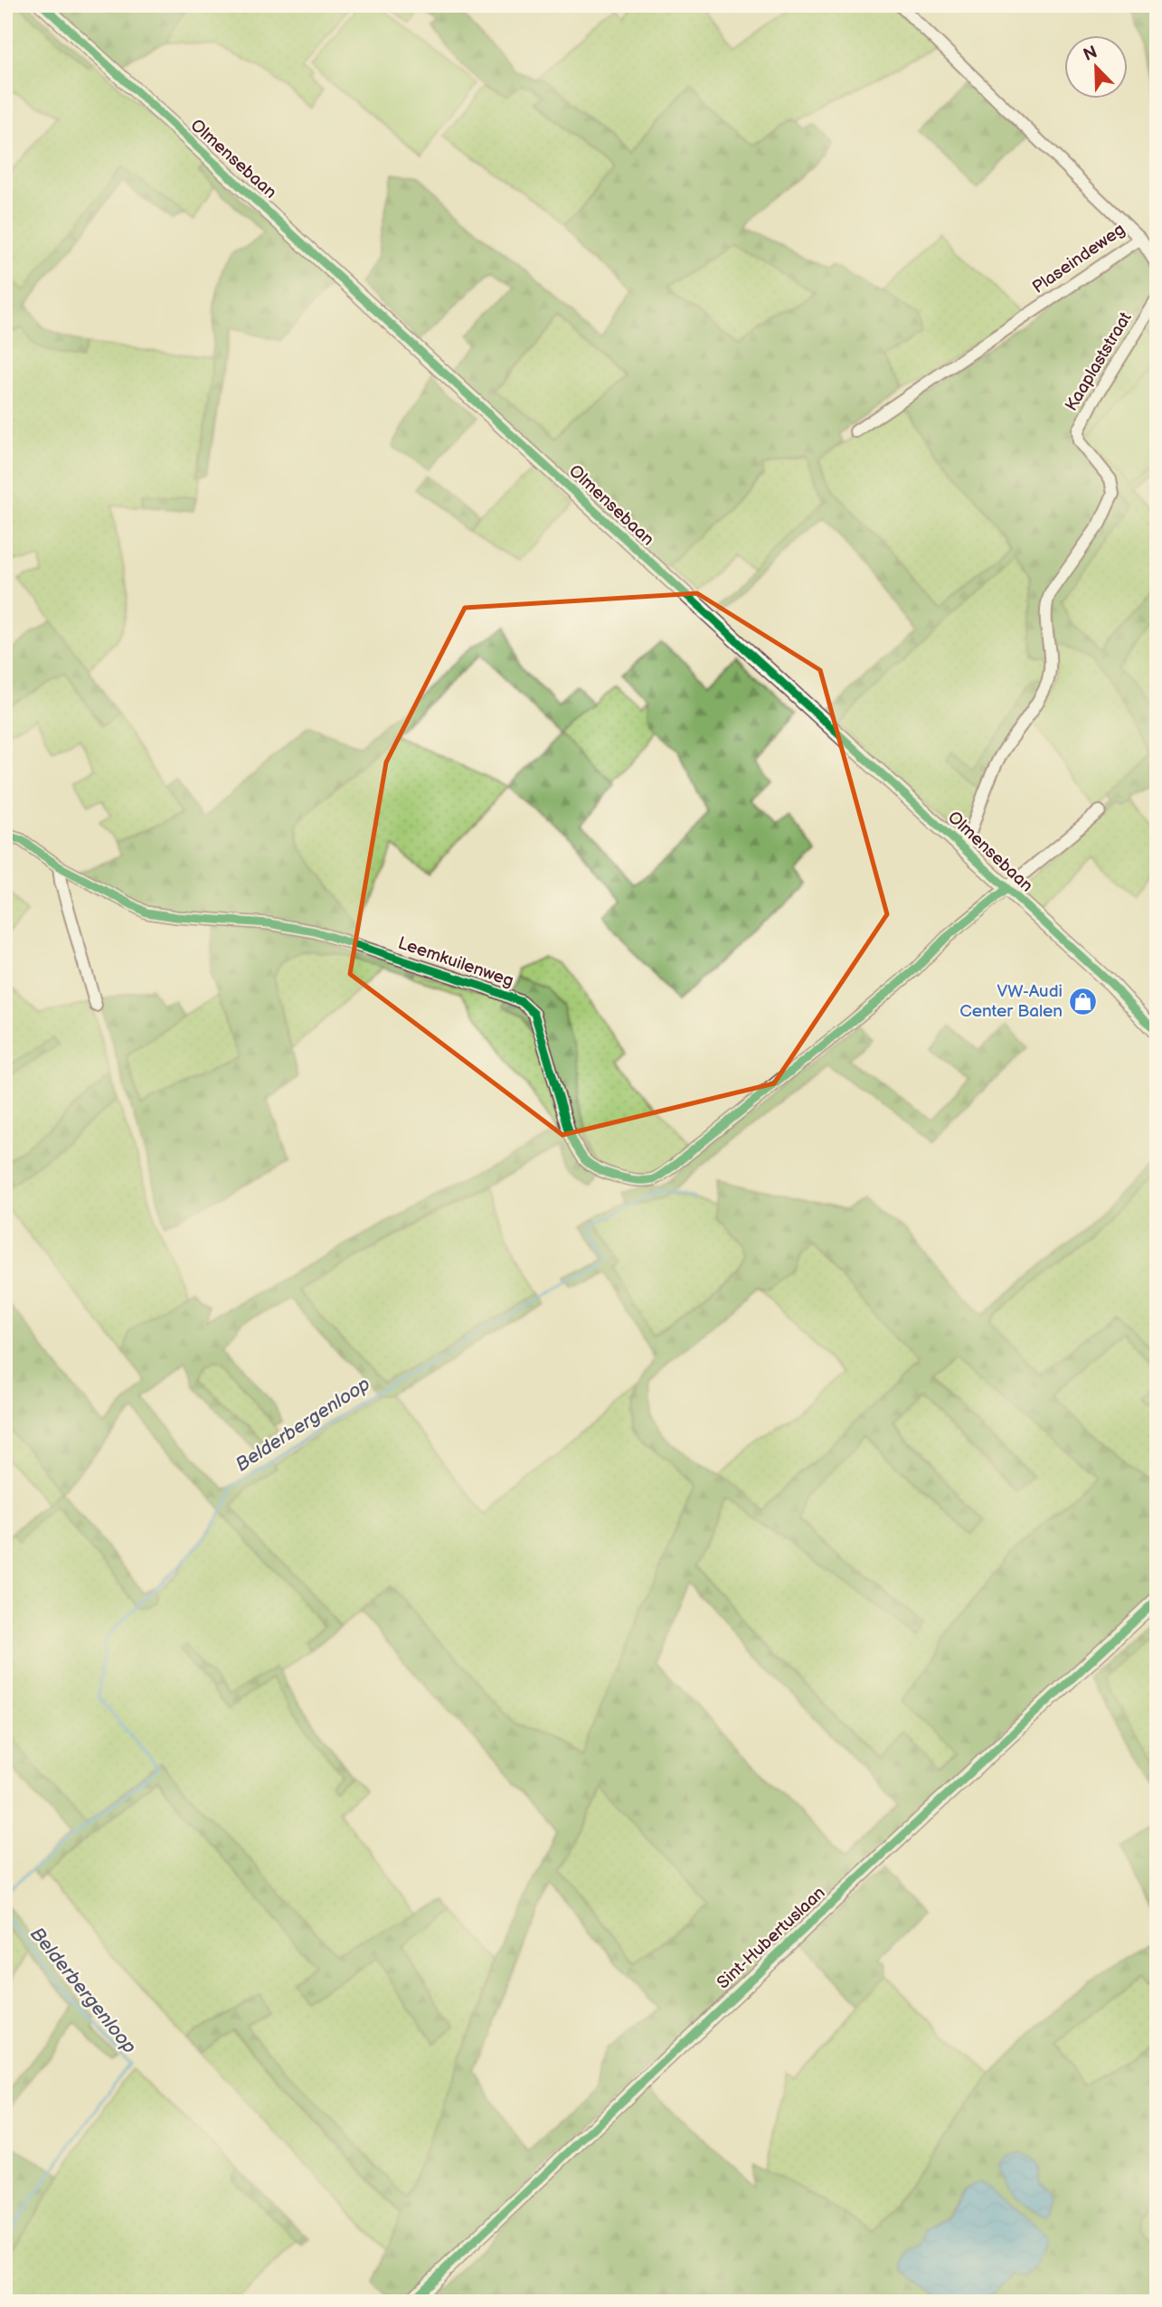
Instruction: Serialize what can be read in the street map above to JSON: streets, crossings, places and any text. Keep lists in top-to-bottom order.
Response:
{
  "streets": {
    "street": [
      "Olmensebaan",
      "Plaseindeweg",
      "Kaaplaststraat",
      "Leemkuilenweg",
      "Sint-Hubertuslaan"
    ]
  },
  "crossings": [
    ["Olmensebaan", "Kaaplaststraat"],
    ["Olmensebaan", "Leemkuilenweg"]
  ],
  "water": ["Belderbergenloop"],
  "places": {
    "shop": ["VW-Audi Center Balen"]
  },
  "north": "top left"
}
